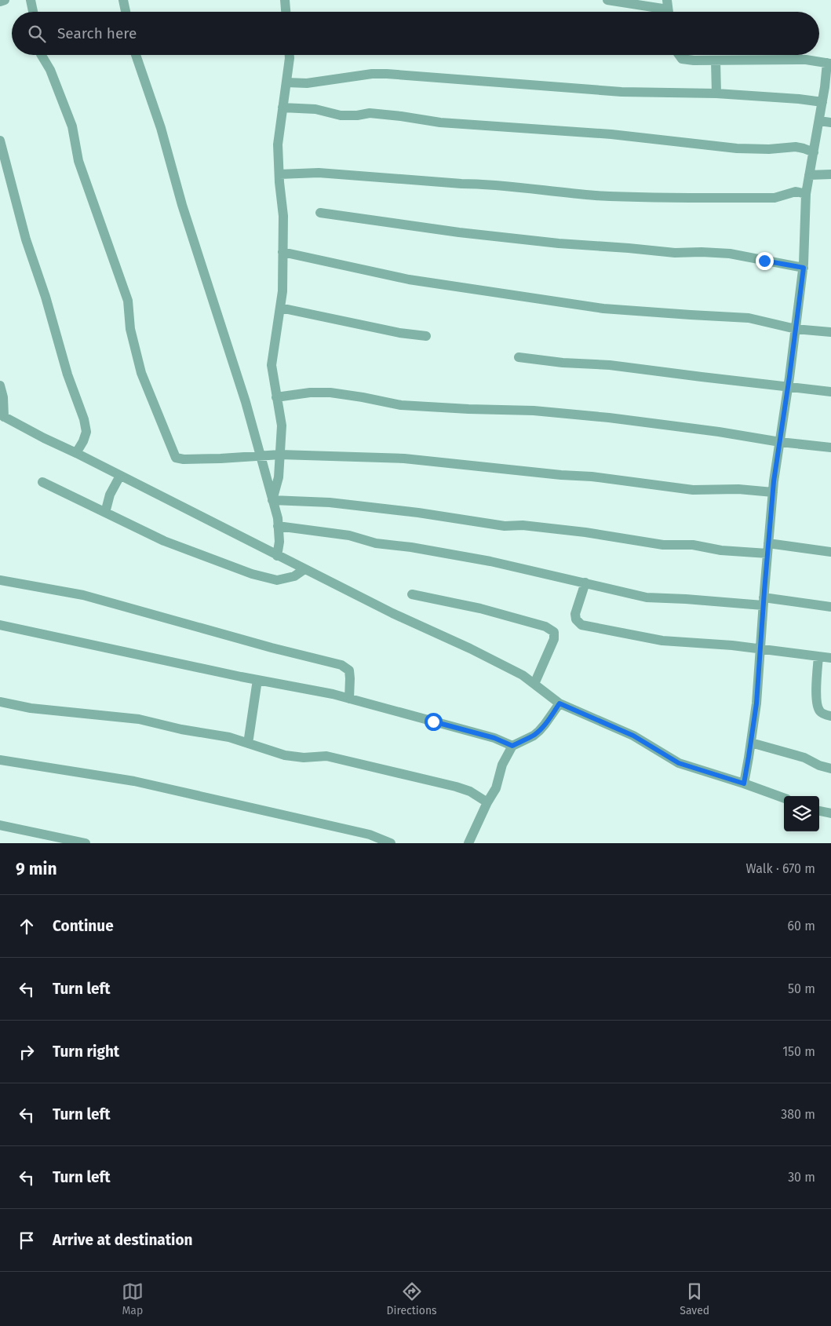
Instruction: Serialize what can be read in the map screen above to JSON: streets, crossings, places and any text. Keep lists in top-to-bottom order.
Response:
{
  "page": {
    "search": "Search here",
    "heading": ["9 min", "Walk · 670 m"],
    "list": [
      ["Continue", "60 m"],
      ["Turn left", "50 m"],
      ["Turn right", "150 m"],
      ["Turn left", "380 m"],
      ["Turn left", "30 m"],
      "Arrive at destination"
    ],
    "nav": ["Map", "Directions", "Saved"]
  }
}
